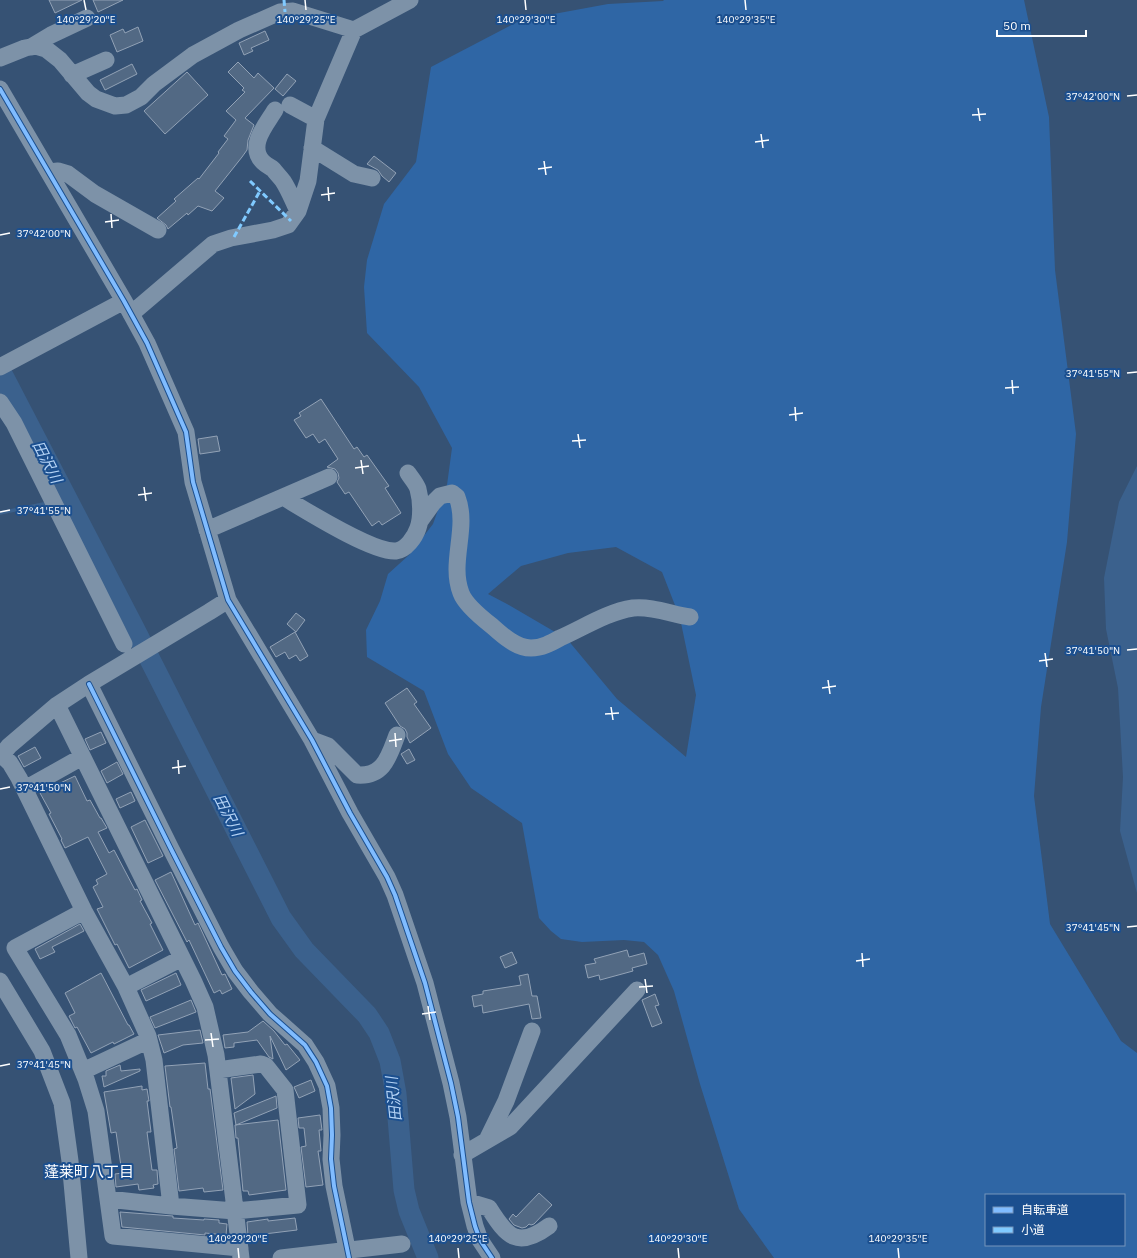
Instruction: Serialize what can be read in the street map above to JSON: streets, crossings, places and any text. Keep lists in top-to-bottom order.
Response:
{
  "districts": ["蓬莱町八丁目"],
  "water": ["田沢川"],
  "legend": ["自転車道", "小道"],
  "scale_bar": "50 m",
  "coordinates": [
    "140°29'20\"E",
    "140°29'25\"E",
    "140°29'30\"E",
    "140°29'35\"E",
    "37°42'00\"N",
    "37°41'55\"N",
    "37°41'50\"N",
    "37°41'45\"N"
  ]
}
